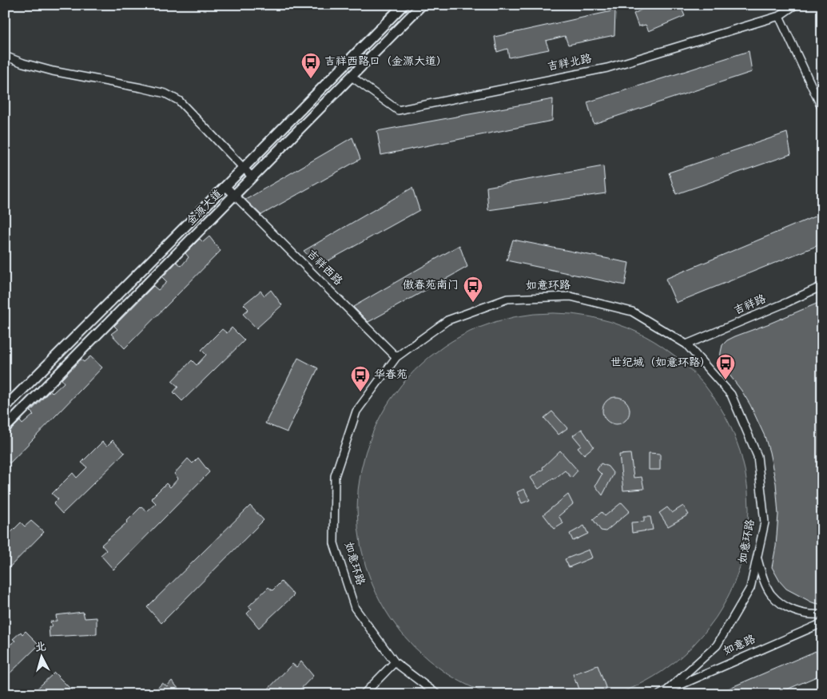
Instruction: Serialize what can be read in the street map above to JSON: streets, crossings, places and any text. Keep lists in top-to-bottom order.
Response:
{
  "streets": {
    "street": [
      "吉祥北路",
      "金源大道",
      "吉祥西路",
      "如意环路",
      "吉祥路",
      "如意路"
    ]
  },
  "crossings": [
    ["吉祥北路", "金源大道"],
    ["金源大道", "吉祥西路"],
    ["吉祥西路", "如意环路"],
    ["如意环路", "吉祥路"],
    ["如意环路", "如意路"]
  ],
  "places": {
    "bus stop": [
      "吉祥西路口（金源大道）",
      "傲春苑南门",
      "世纪城（如意环路）",
      "华春苑"
    ]
  },
  "north": "top"
}
